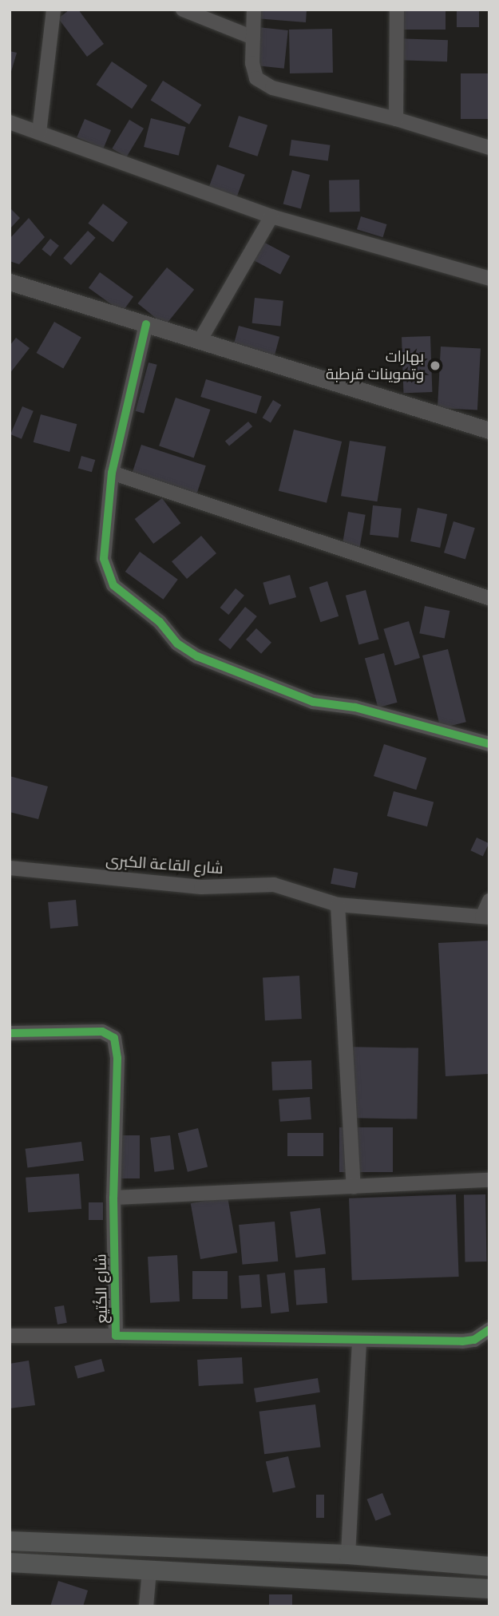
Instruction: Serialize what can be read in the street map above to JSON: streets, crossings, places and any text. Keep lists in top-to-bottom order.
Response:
{
  "streets": {
    "street": ["شارع القاعة الكبرى", "شارع الكُتيع"]
  },
  "places": ["بهارات وتموينات قرطبة"]
}
